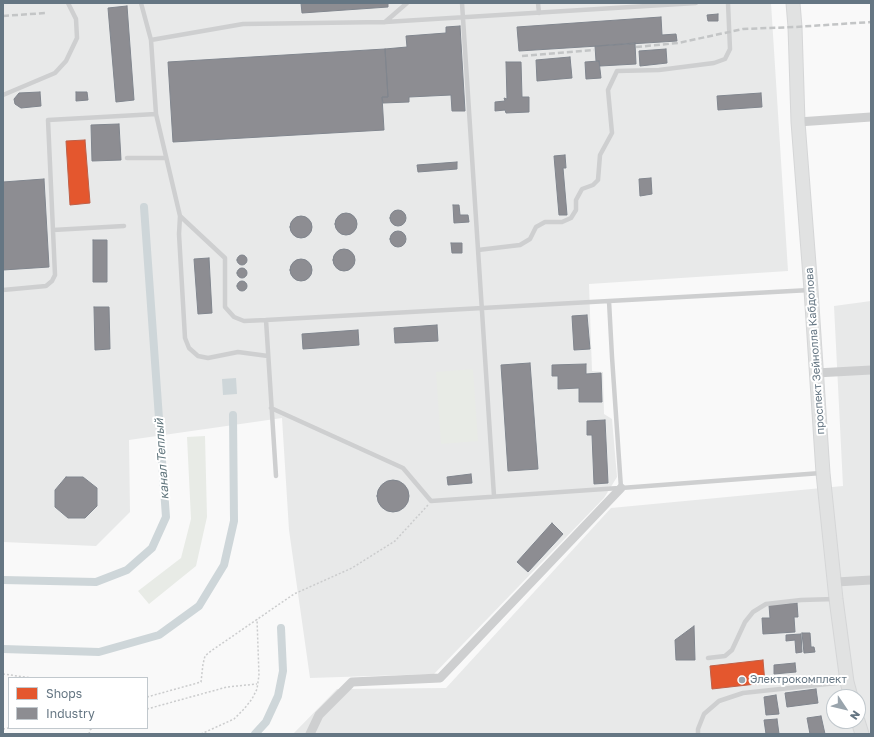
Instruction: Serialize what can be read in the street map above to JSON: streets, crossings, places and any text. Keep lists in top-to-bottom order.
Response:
{
  "streets": {
    "main road": ["проспект Зейнолла Кабдолова"]
  },
  "water": ["канал Теплый"],
  "places": ["Электрокомплект"],
  "legend": ["Shops", "Industry"],
  "north": "bottom right"
}
